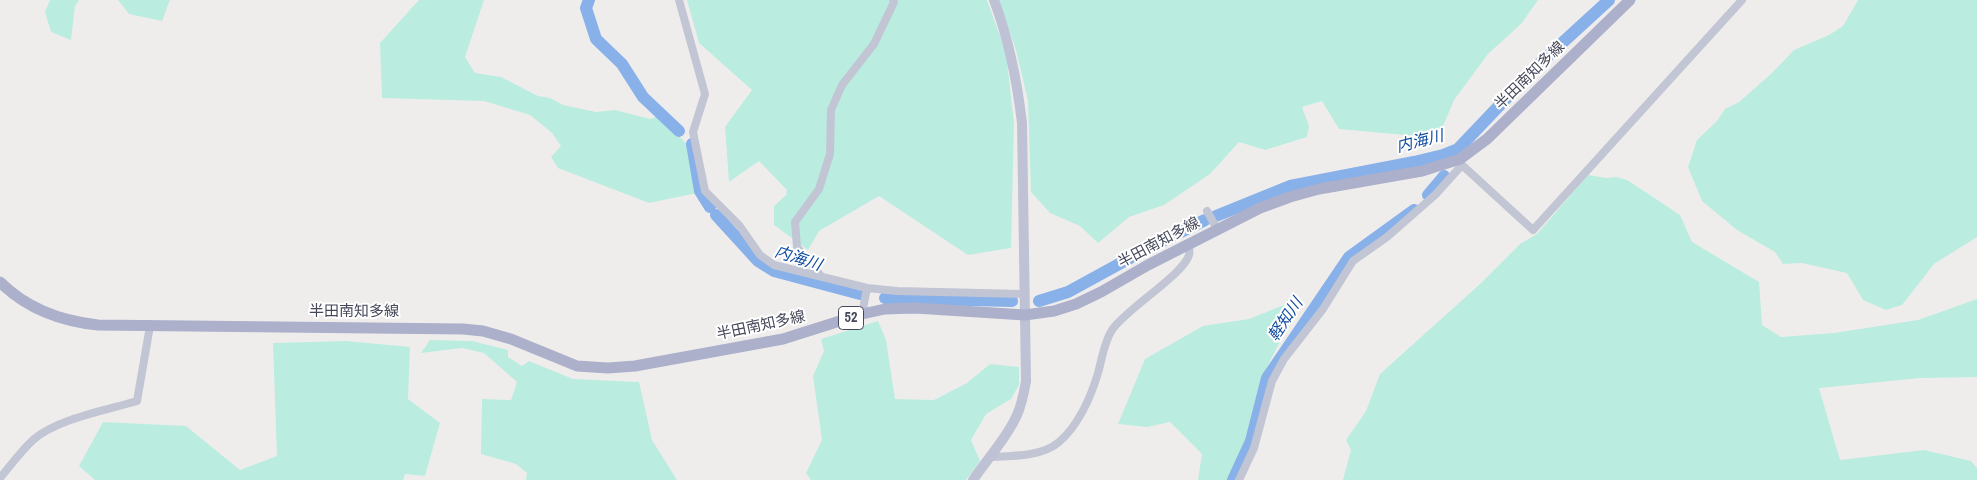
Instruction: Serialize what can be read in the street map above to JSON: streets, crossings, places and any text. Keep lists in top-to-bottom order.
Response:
{
  "streets": {
    "main road": ["半田南知多線", "52"]
  },
  "water": ["内海川", "軽知川"]
}
